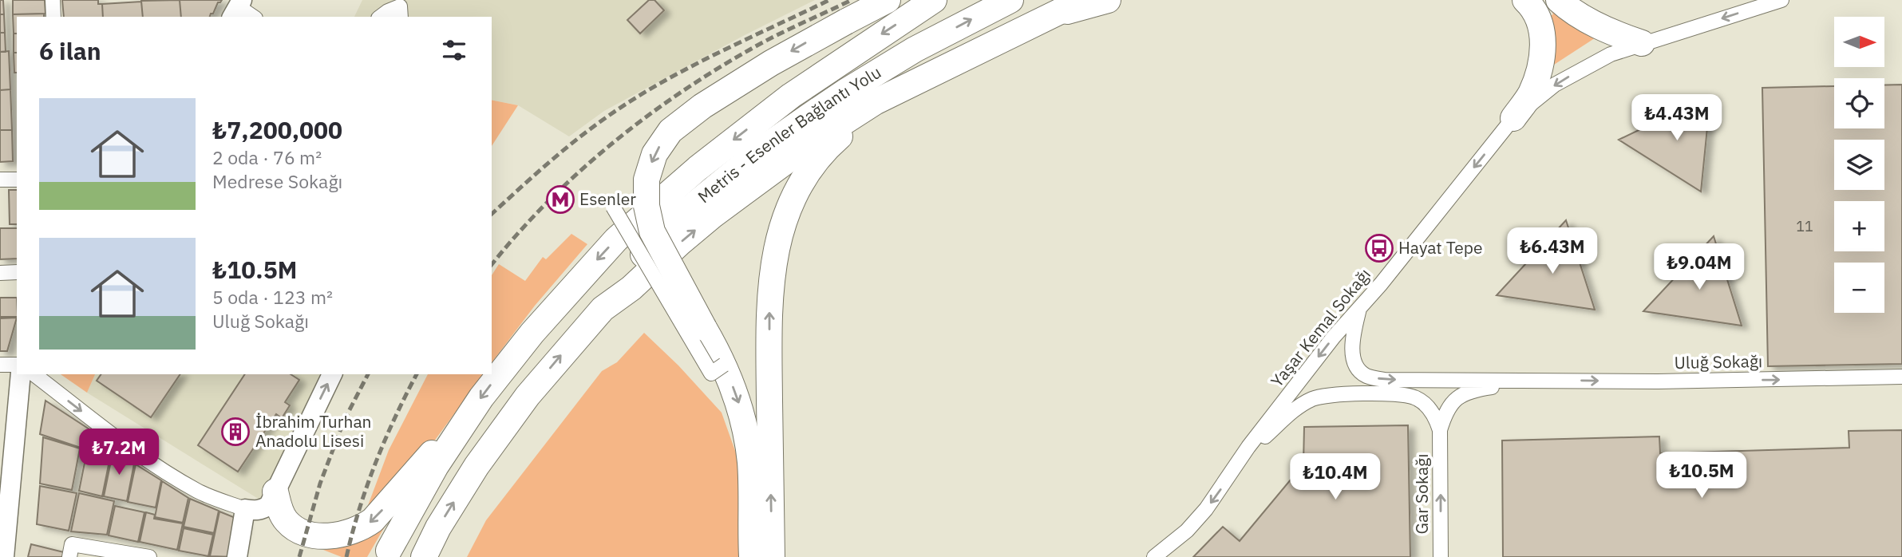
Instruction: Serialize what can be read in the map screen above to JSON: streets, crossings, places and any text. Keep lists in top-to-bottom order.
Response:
{
  "streets": {
    "highway": ["Metris - Esenler Bağlantı Yolu"],
    "street": ["Yaşar Kemal Sokağı", "Uluğ Sokağı", "Gar Sokağı"]
  },
  "one_way": ["Yaşar Kemal Sokağı", "Uluğ Sokağı", "Gar Sokağı"],
  "places": {
    "metro station": ["Esenler"],
    "bus stop": ["Hayat Tepe"],
    "building": ["İbrahim Turhan Anadolu Lisesi"]
  },
  "house_numbers": ["11"],
  "north": "right",
  "page": {
    "map_buttons": ["+", "−"],
    "heading": "6 ilan",
    "list": [
      {
        "name": "₺7,200,000",
        "note": "2 oda · 76 m² · Medrese Sokağı"
      },
      {
        "name": "₺10.5M",
        "note": "5 oda · 123 m² · Uluğ Sokağı"
      }
    ],
    "price": [
      "₺4.43M",
      "₺6.43M",
      "₺9.04M",
      "₺7.2M",
      "₺10.5M",
      "₺10.4M"
    ]
  }
}
